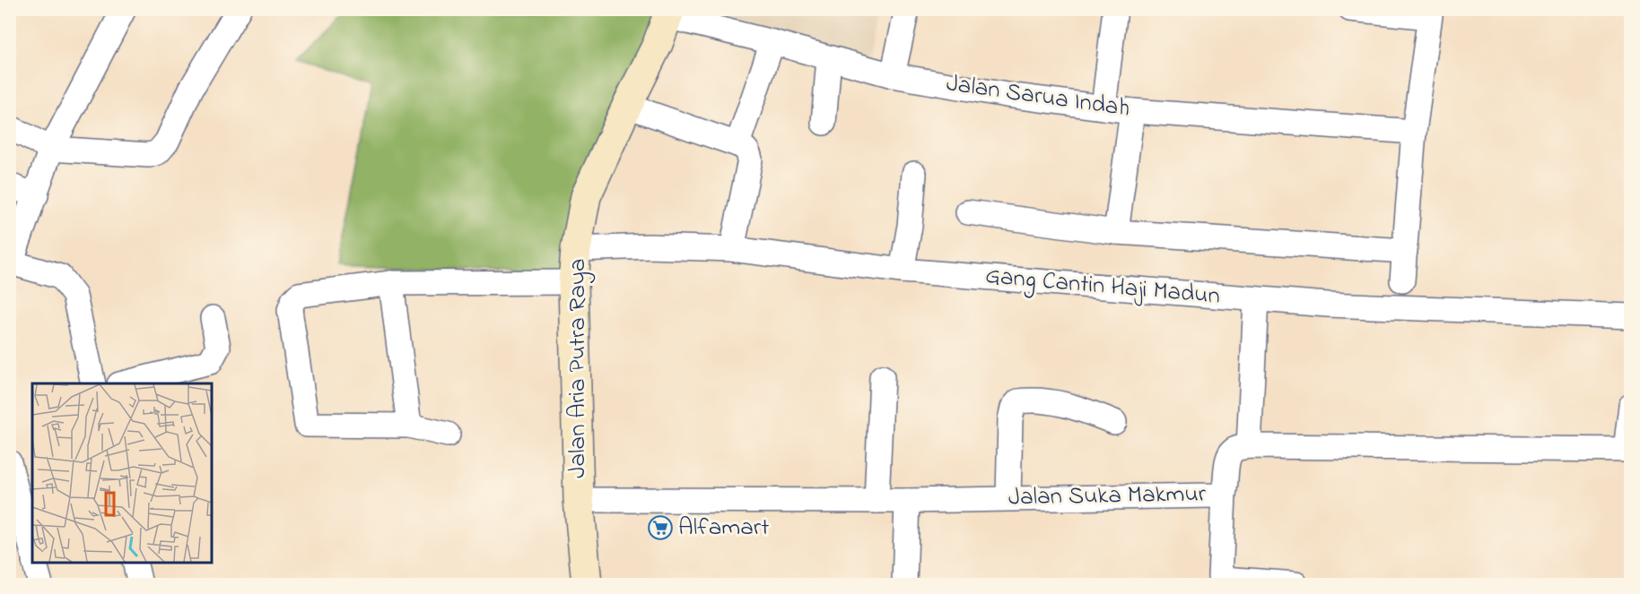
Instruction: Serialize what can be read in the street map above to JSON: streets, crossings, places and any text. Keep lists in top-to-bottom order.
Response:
{
  "streets": {
    "main road": ["Jalan Aria Putra Raya"],
    "street": ["Jalan Sarua Indah", "Gang Cantin Haji Madun", "Jalan Suka Makmur"]
  },
  "crossings": [
    ["Jalan Sarua Indah", "Jalan Aria Putra Raya"],
    ["Gang Cantin Haji Madun", "Jalan Aria Putra Raya"],
    ["Jalan Aria Putra Raya", "Jalan Suka Makmur"]
  ],
  "places": {
    "supermarket": ["Alfamart"]
  }
}
